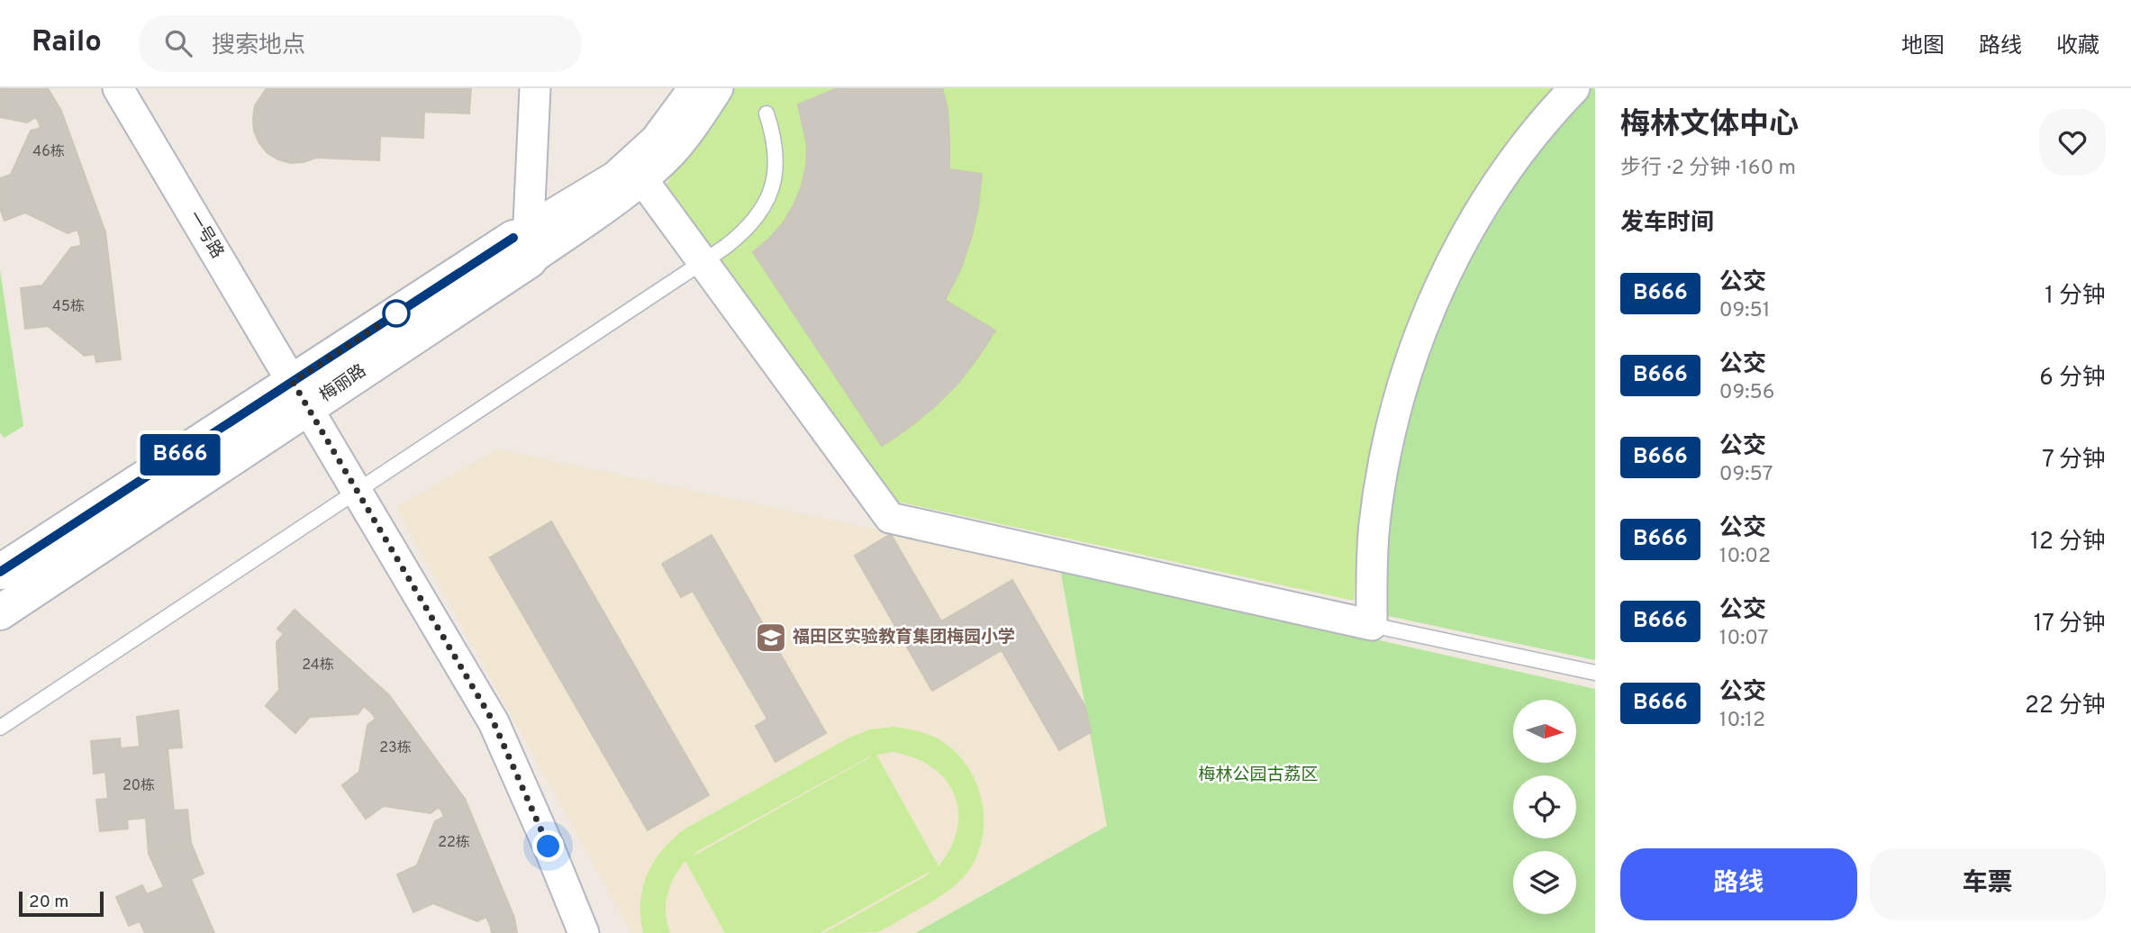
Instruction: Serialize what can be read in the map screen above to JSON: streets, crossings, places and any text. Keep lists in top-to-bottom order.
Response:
{
  "streets": {
    "street": ["一号路", "梅丽路"]
  },
  "crossings": [
    ["一号路", "梅丽路"]
  ],
  "parks": ["梅林公园古荔区"],
  "places": {
    "school or university": ["福田区实验教育集团梅园小学"]
  },
  "lines": ["bus line B666"],
  "house_numbers": [
    "46栋",
    "45栋",
    "24栋",
    "23栋",
    "20栋",
    "22栋"
  ],
  "scale_bar": "20 m",
  "north": "right",
  "page": {
    "header": "Railo",
    "search": "搜索地点",
    "nav": ["地图", "路线", "收藏"],
    "on_map": "B666",
    "heading": [
      ["梅林文体中心", "步行 · 2 分钟 · 160 m"],
      "发车时间"
    ],
    "list": [
      {
        "mark": "B666",
        "name": "公交",
        "note": "09:51",
        "value": "1 分钟"
      },
      {
        "mark": "B666",
        "name": "公交",
        "note": "09:56",
        "value": "6 分钟"
      },
      {
        "mark": "B666",
        "name": "公交",
        "note": "09:57",
        "value": "7 分钟"
      },
      {
        "mark": "B666",
        "name": "公交",
        "note": "10:02",
        "value": "12 分钟"
      },
      {
        "mark": "B666",
        "name": "公交",
        "note": "10:07",
        "value": "17 分钟"
      },
      {
        "mark": "B666",
        "name": "公交",
        "note": "10:12",
        "value": "22 分钟"
      }
    ],
    "buttons": ["路线", "车票"],
    "scale": "20 m"
  }
}
